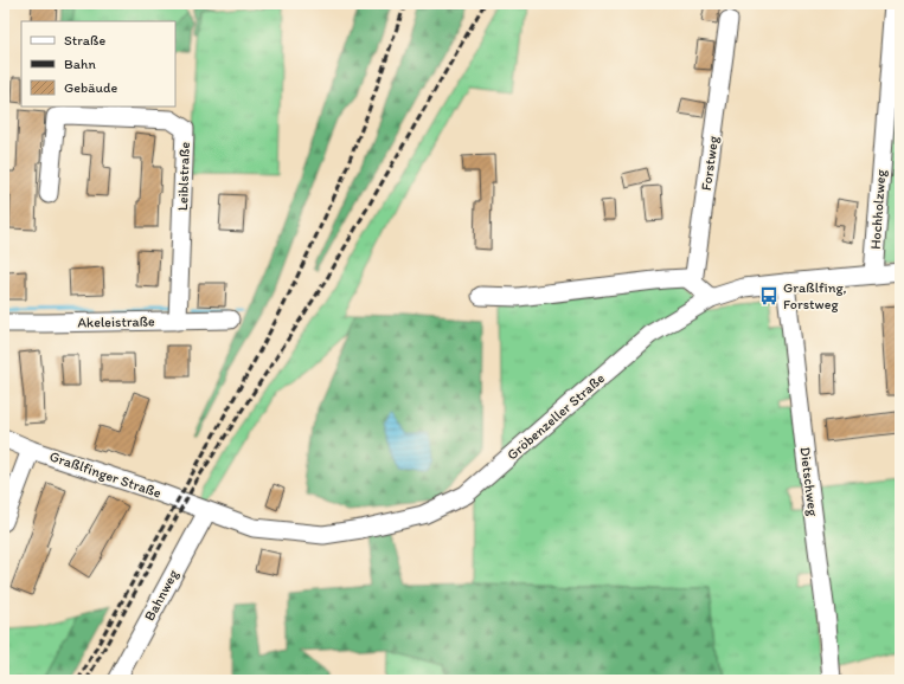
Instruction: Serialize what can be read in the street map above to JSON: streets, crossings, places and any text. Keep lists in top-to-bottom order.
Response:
{
  "streets": {
    "street": [
      "Forstweg",
      "Leiblstraße",
      "Hochholzweg",
      "Akeleistraße",
      "Gröbenzeller Straße",
      "Graßlfinger Straße",
      "Dietschweg",
      "Bahnweg"
    ]
  },
  "crossings": [
    ["Leiblstraße", "Akeleistraße"],
    ["Hochholzweg", "Gröbenzeller Straße"],
    ["Gröbenzeller Straße", "Graßlfinger Straße"],
    ["Gröbenzeller Straße", "Dietschweg"],
    ["Gröbenzeller Straße", "Bahnweg"],
    ["Graßlfinger Straße", "Bahnweg"]
  ],
  "places": {
    "bus stop": ["Graßlfing, Forstweg"]
  },
  "legend": ["Straße", "Bahn", "Gebäude"]
}
